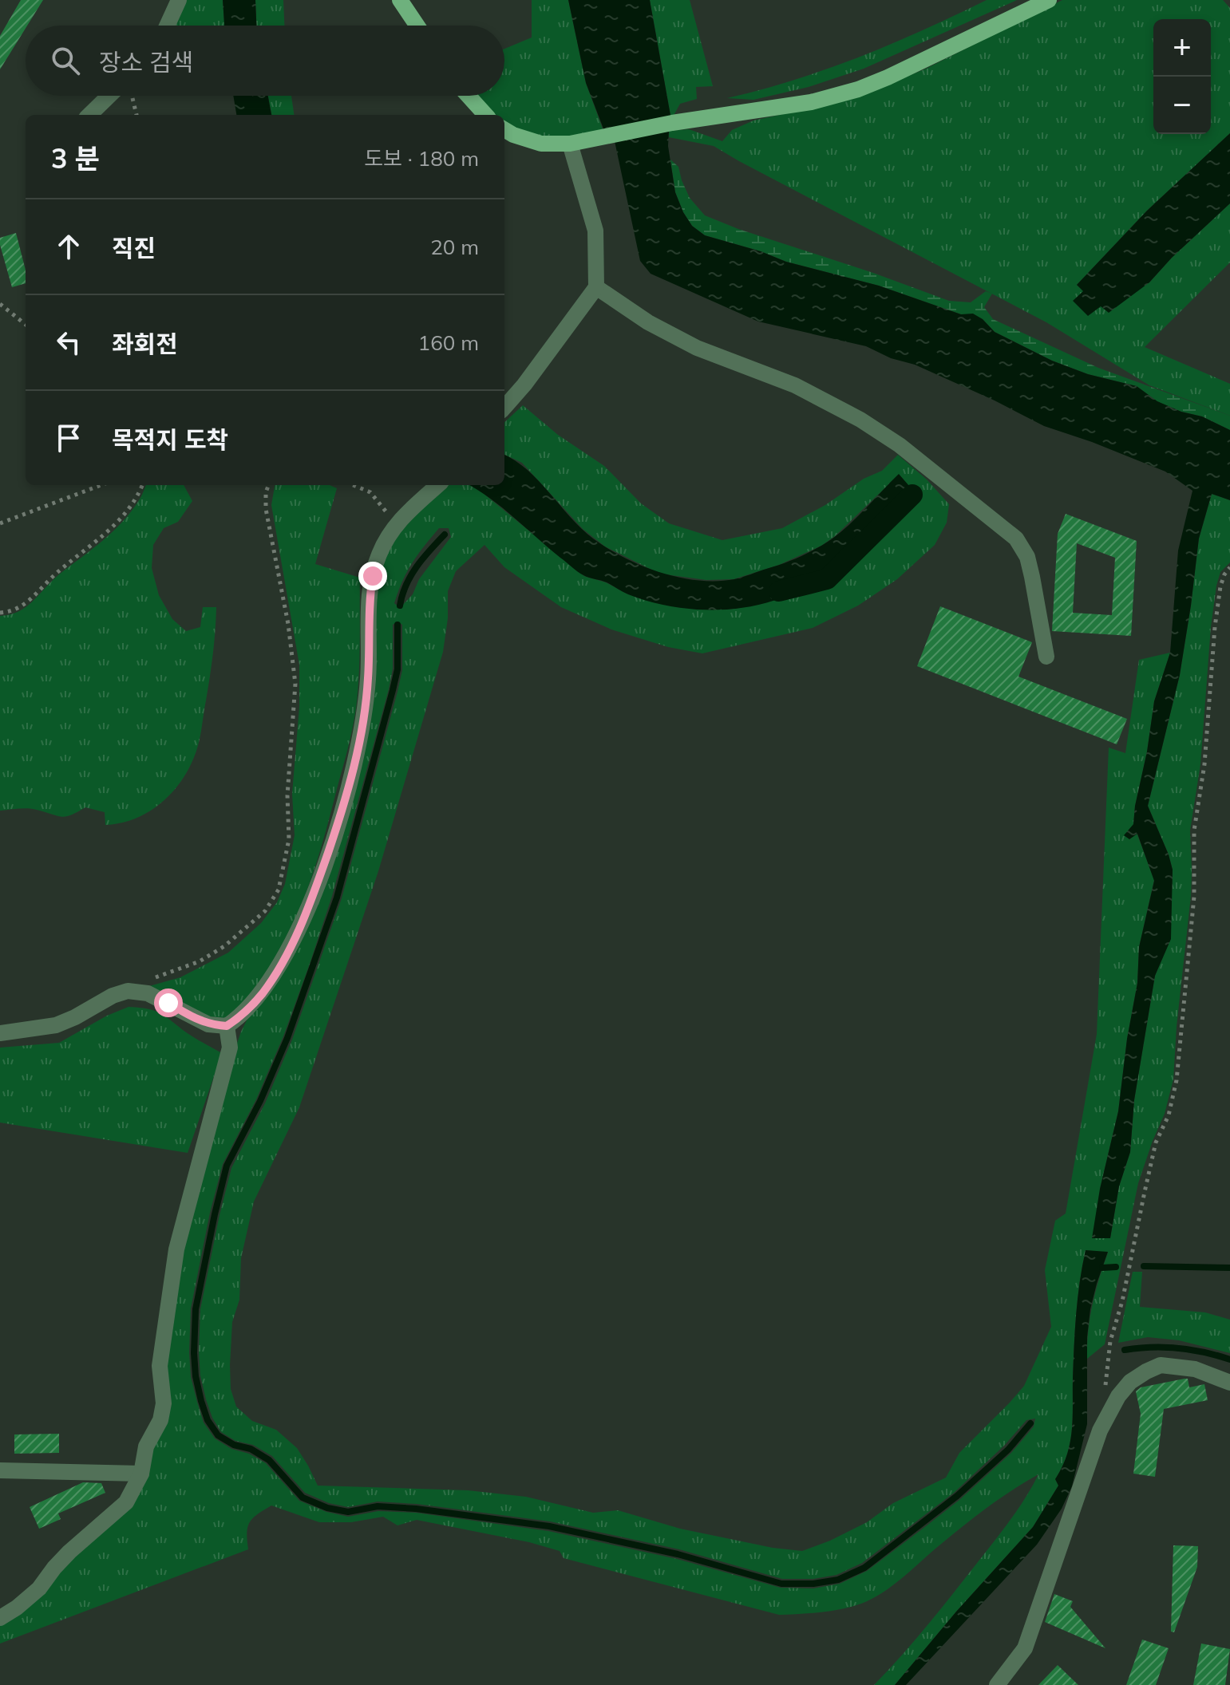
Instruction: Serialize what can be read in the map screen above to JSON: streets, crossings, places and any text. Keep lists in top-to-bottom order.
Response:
{
  "page": {
    "map_buttons": ["+", "−"],
    "search": "장소 검색",
    "heading": ["3 분", "도보 · 180 m"],
    "list": [
      ["직진", "20 m"],
      ["좌회전", "160 m"],
      "목적지 도착"
    ]
  }
}
